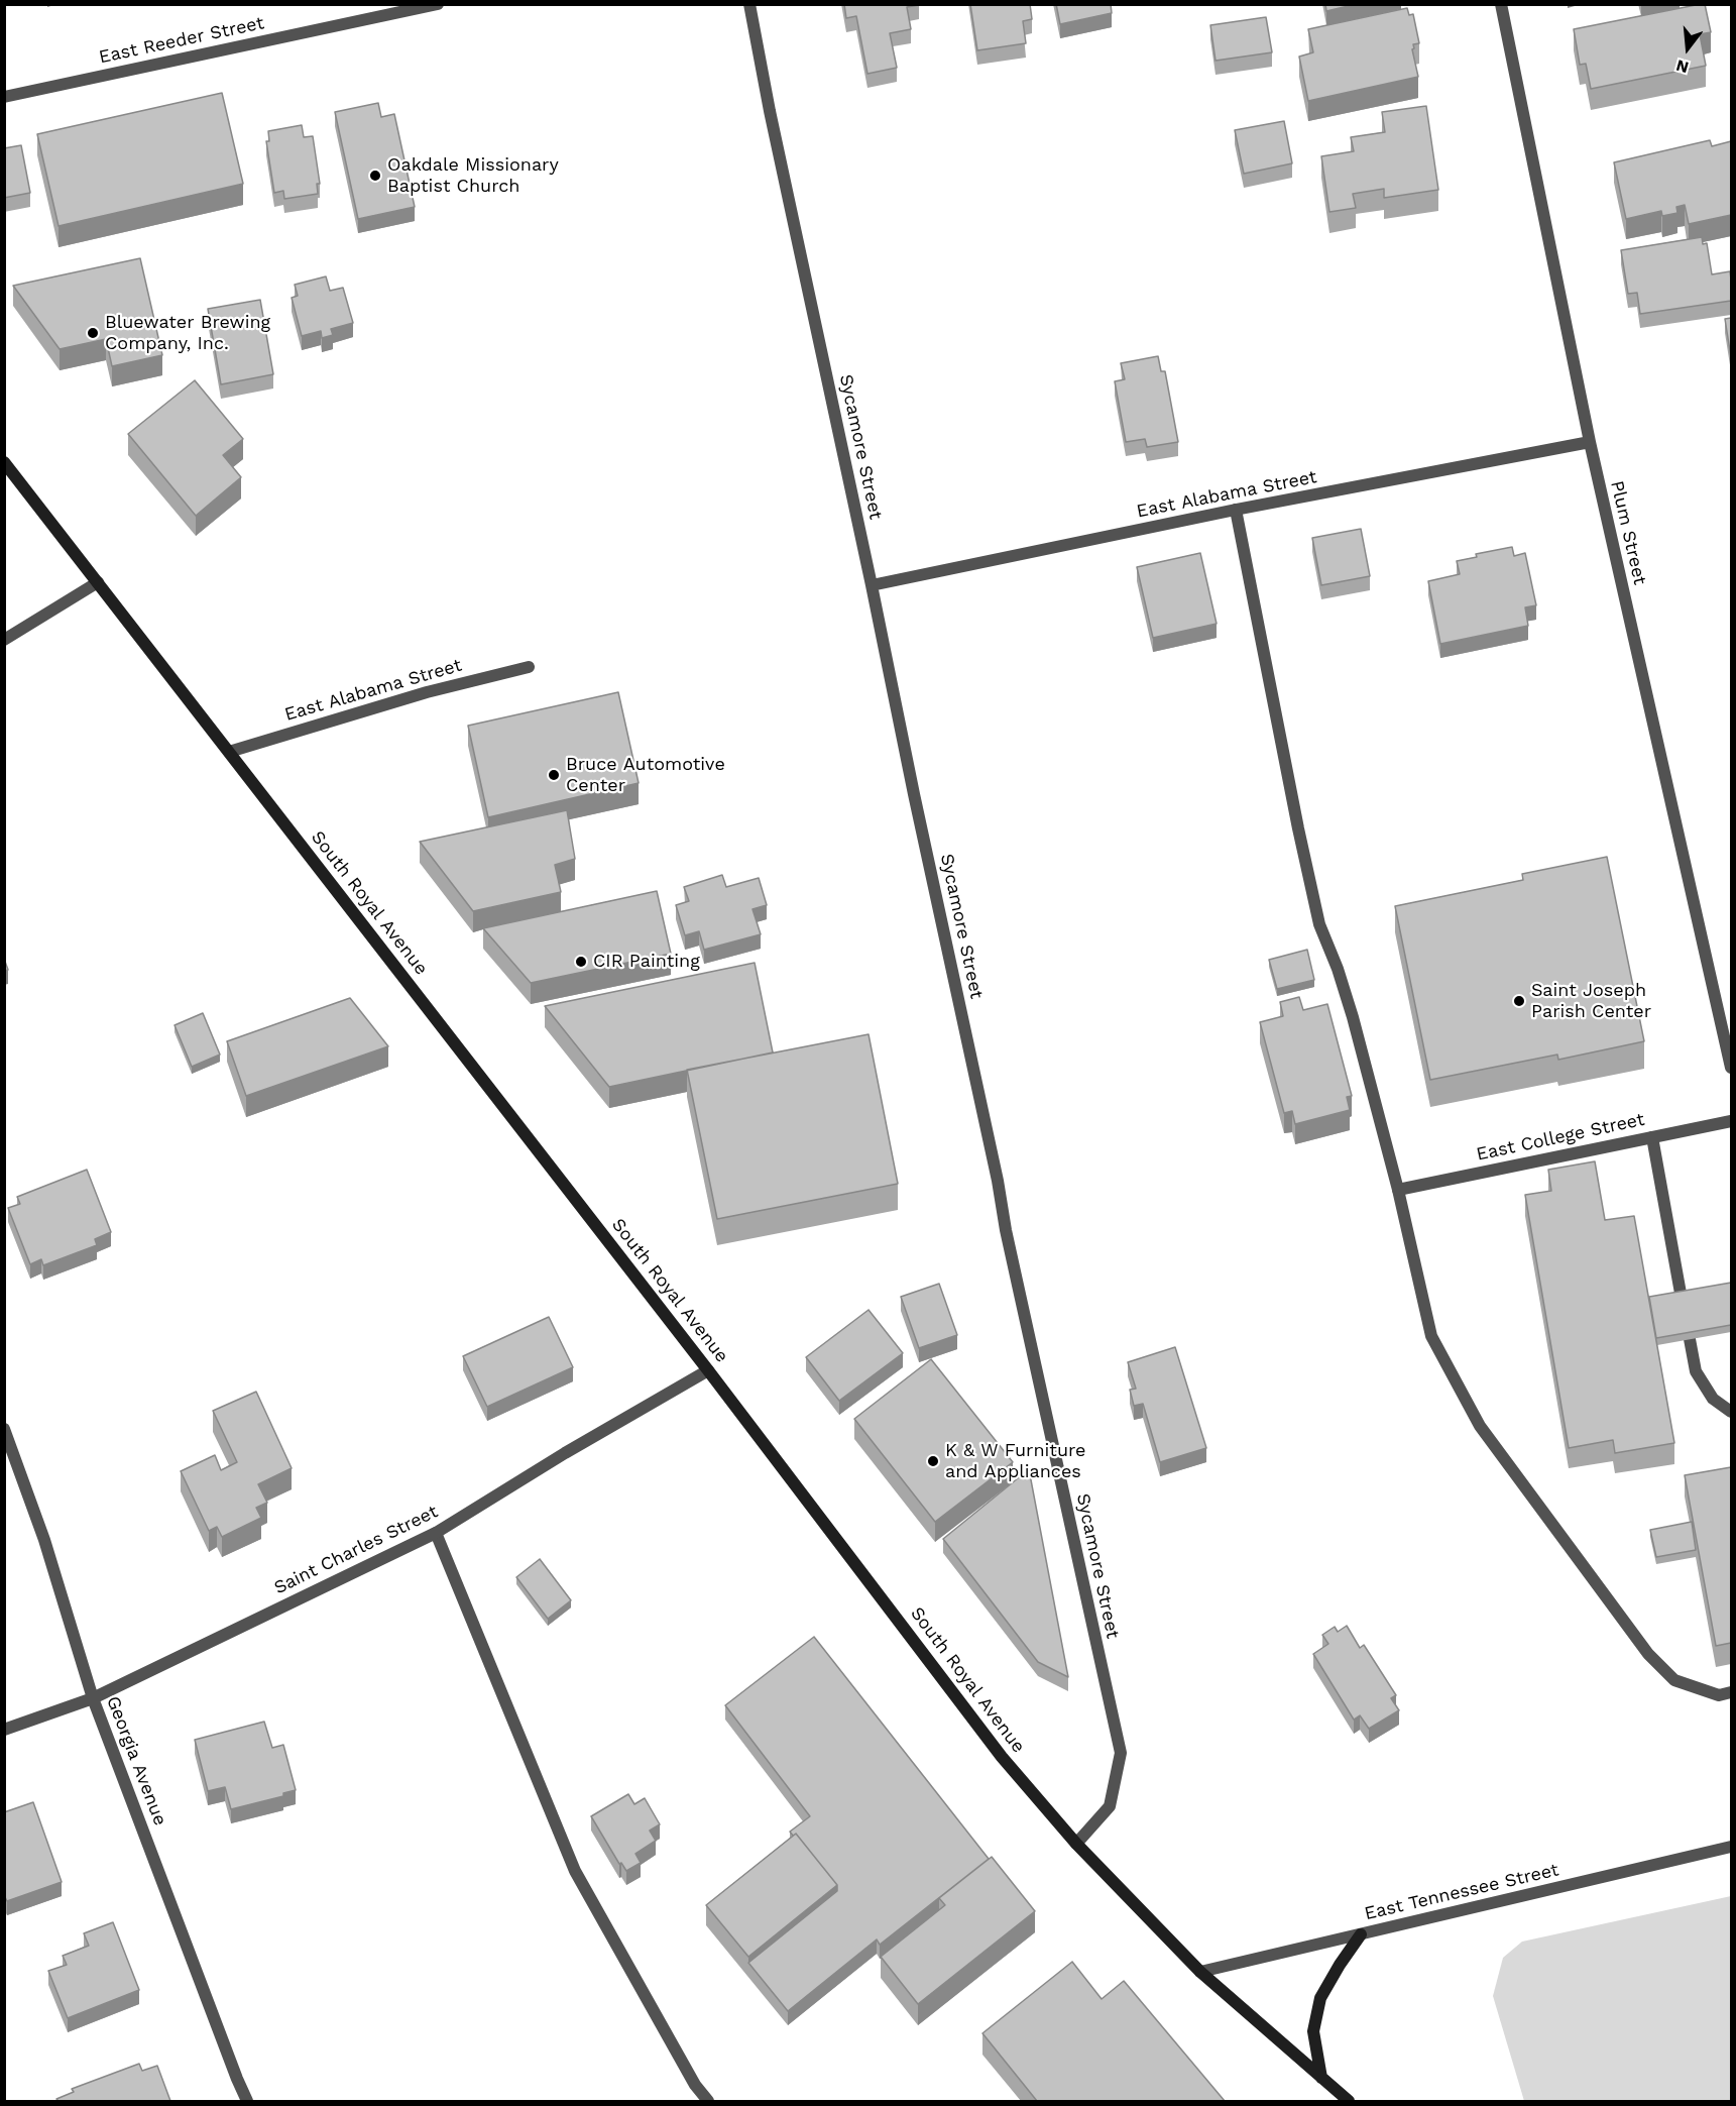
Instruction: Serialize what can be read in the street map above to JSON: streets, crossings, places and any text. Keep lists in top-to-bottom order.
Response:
{
  "streets": {
    "street": [
      "East Reeder Street",
      "Sycamore Street",
      "East Alabama Street",
      "Plum Street",
      "South Royal Avenue",
      "East College Street",
      "Saint Charles Street",
      "Georgia Avenue",
      "East Tennessee Street"
    ]
  },
  "crossings": [
    ["Sycamore Street", "East Alabama Street"],
    ["Sycamore Street", "South Royal Avenue"],
    ["East Alabama Street", "Plum Street"],
    ["East Alabama Street", "South Royal Avenue"],
    ["South Royal Avenue", "Saint Charles Street"],
    ["South Royal Avenue", "East Tennessee Street"],
    ["Saint Charles Street", "Georgia Avenue"]
  ],
  "places": [
    "Oakdale Missionary Baptist Church",
    "Bluewater Brewing Company, Inc.",
    "Bruce Automotive Center",
    "CIR Painting",
    "Saint Joseph Parish Center",
    "K & W Furniture and Appliances"
  ],
  "north": "bottom"
}
